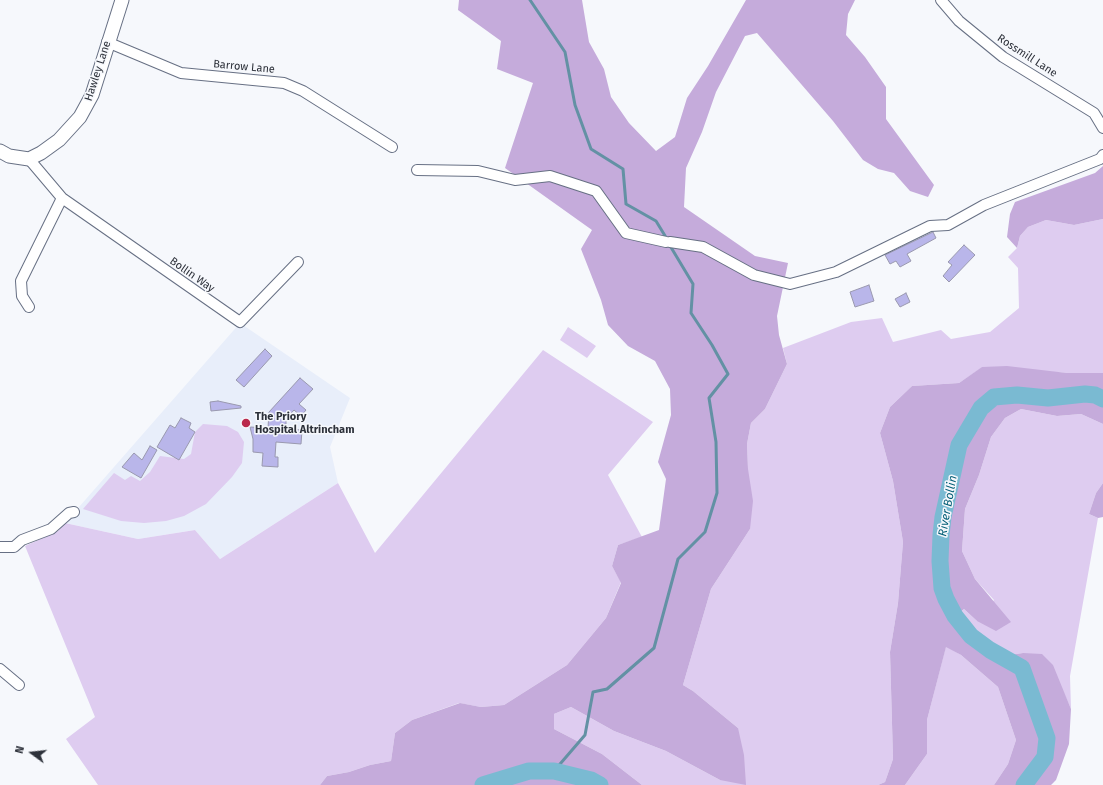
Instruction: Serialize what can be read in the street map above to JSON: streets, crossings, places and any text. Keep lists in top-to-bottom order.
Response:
{
  "streets": {
    "street": [
      "Rossmill Lane",
      "Barrow Lane",
      "Hawley Lane",
      "Bollin Way"
    ]
  },
  "crossings": [
    ["Barrow Lane", "Hawley Lane"],
    ["Hawley Lane", "Bollin Way"]
  ],
  "water": ["River Bollin"],
  "places": ["The Priory Hospital Altrincham"],
  "north": "left"
}
